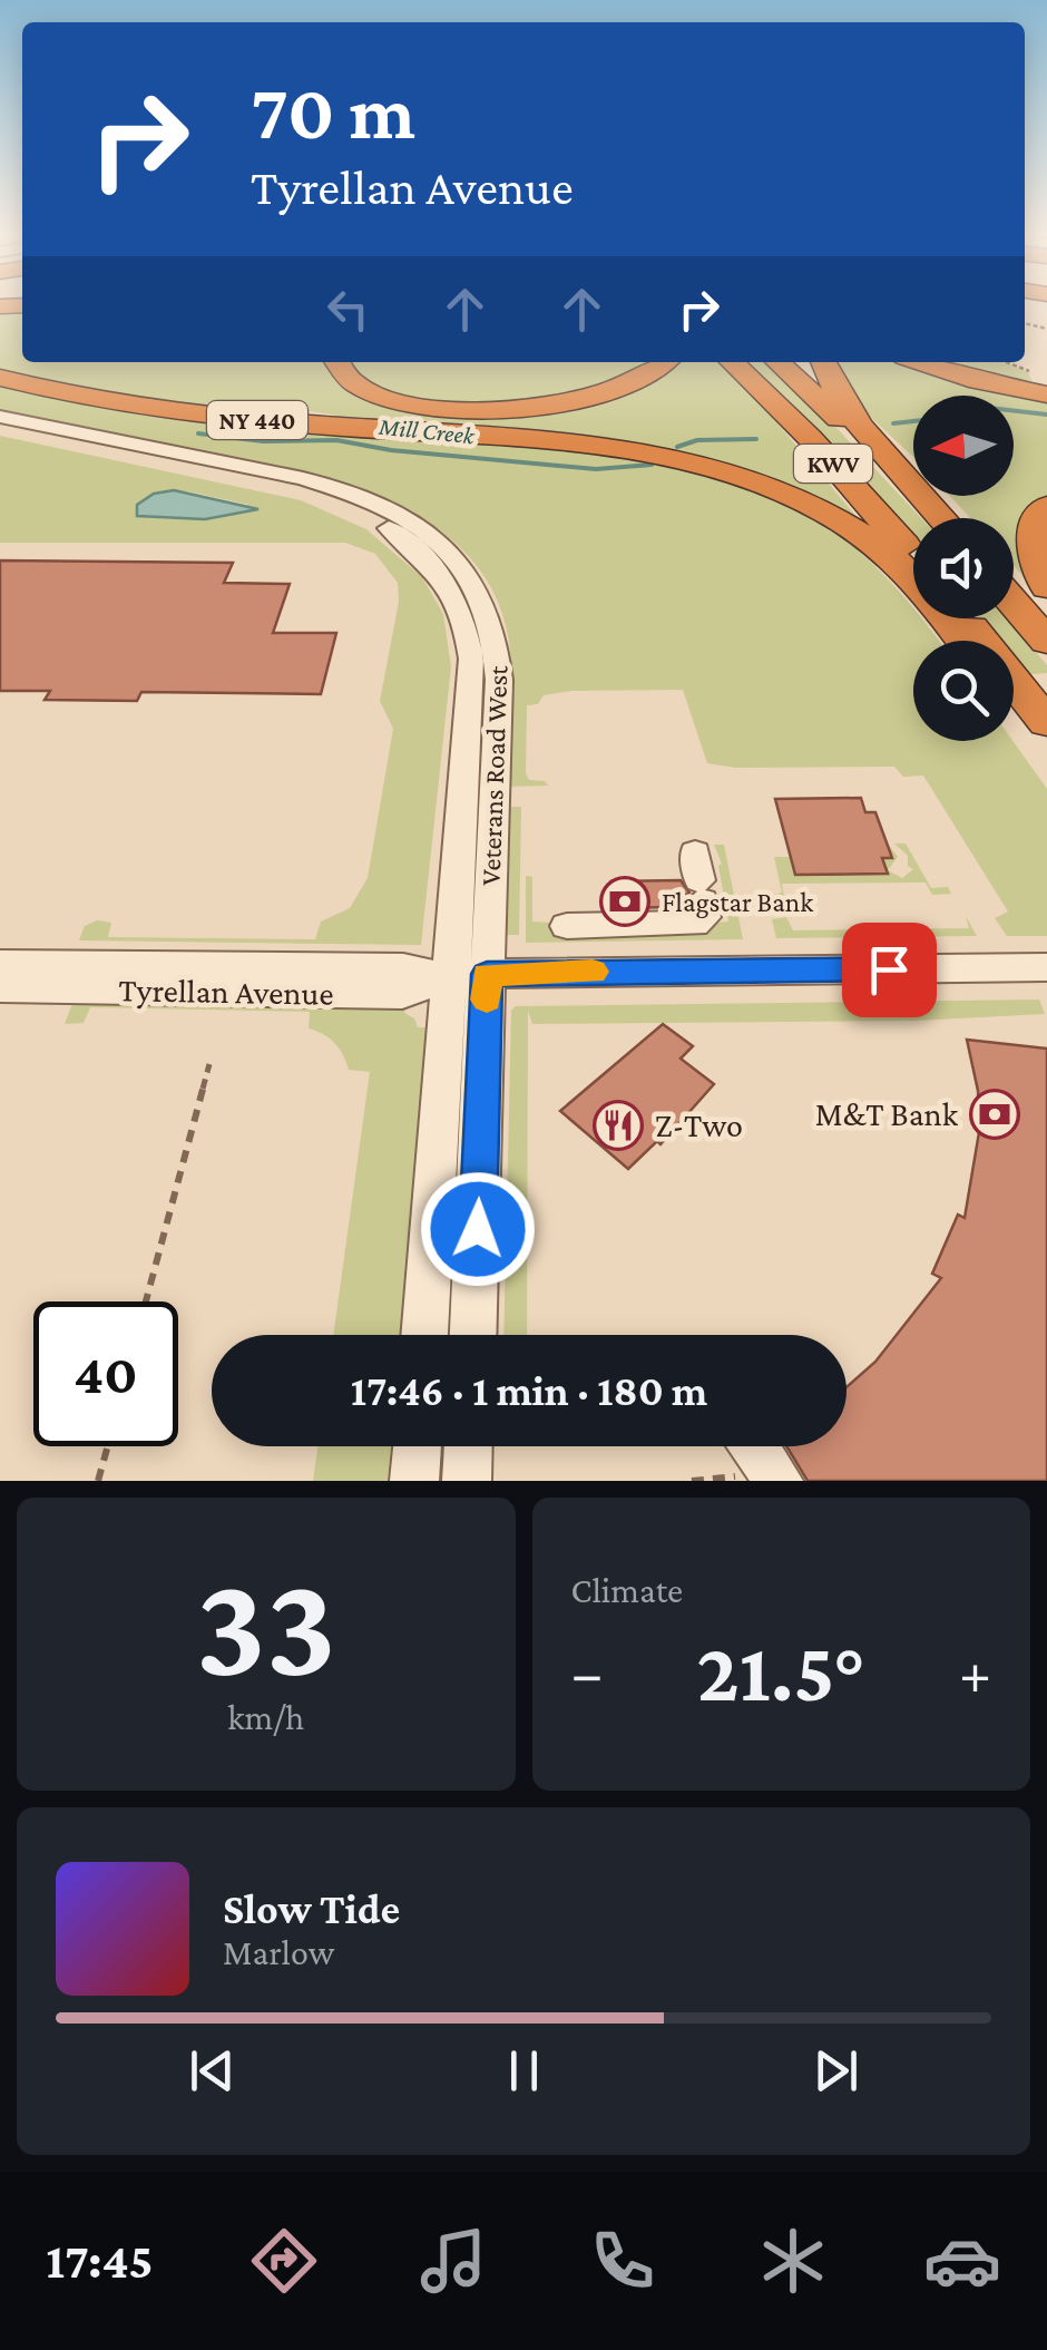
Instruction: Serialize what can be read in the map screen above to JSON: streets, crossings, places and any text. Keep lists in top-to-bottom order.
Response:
{
  "streets": {
    "highway": ["NY 440", "KWV"],
    "street": ["Veterans Road West", "Tyrellan Avenue"]
  },
  "crossings": [
    ["Veterans Road West", "Tyrellan Avenue"]
  ],
  "water": ["Mill Creek"],
  "places": {
    "bank": ["Flagstar Bank", "M&T Bank"],
    "restaurant": ["Z-Two"]
  },
  "north": "left",
  "page": {
    "turn": ["70 m", "Tyrellan Avenue"],
    "limit": "40",
    "trip": "17:46 · 1 min · 180 m",
    "tile": [
      ["33", "km/h"],
      "Climate"
    ],
    "heat": ["−", "21.5°", "+"],
    "song": ["Slow Tide", "Marlow"],
    "tabs": "17:45"
  }
}
